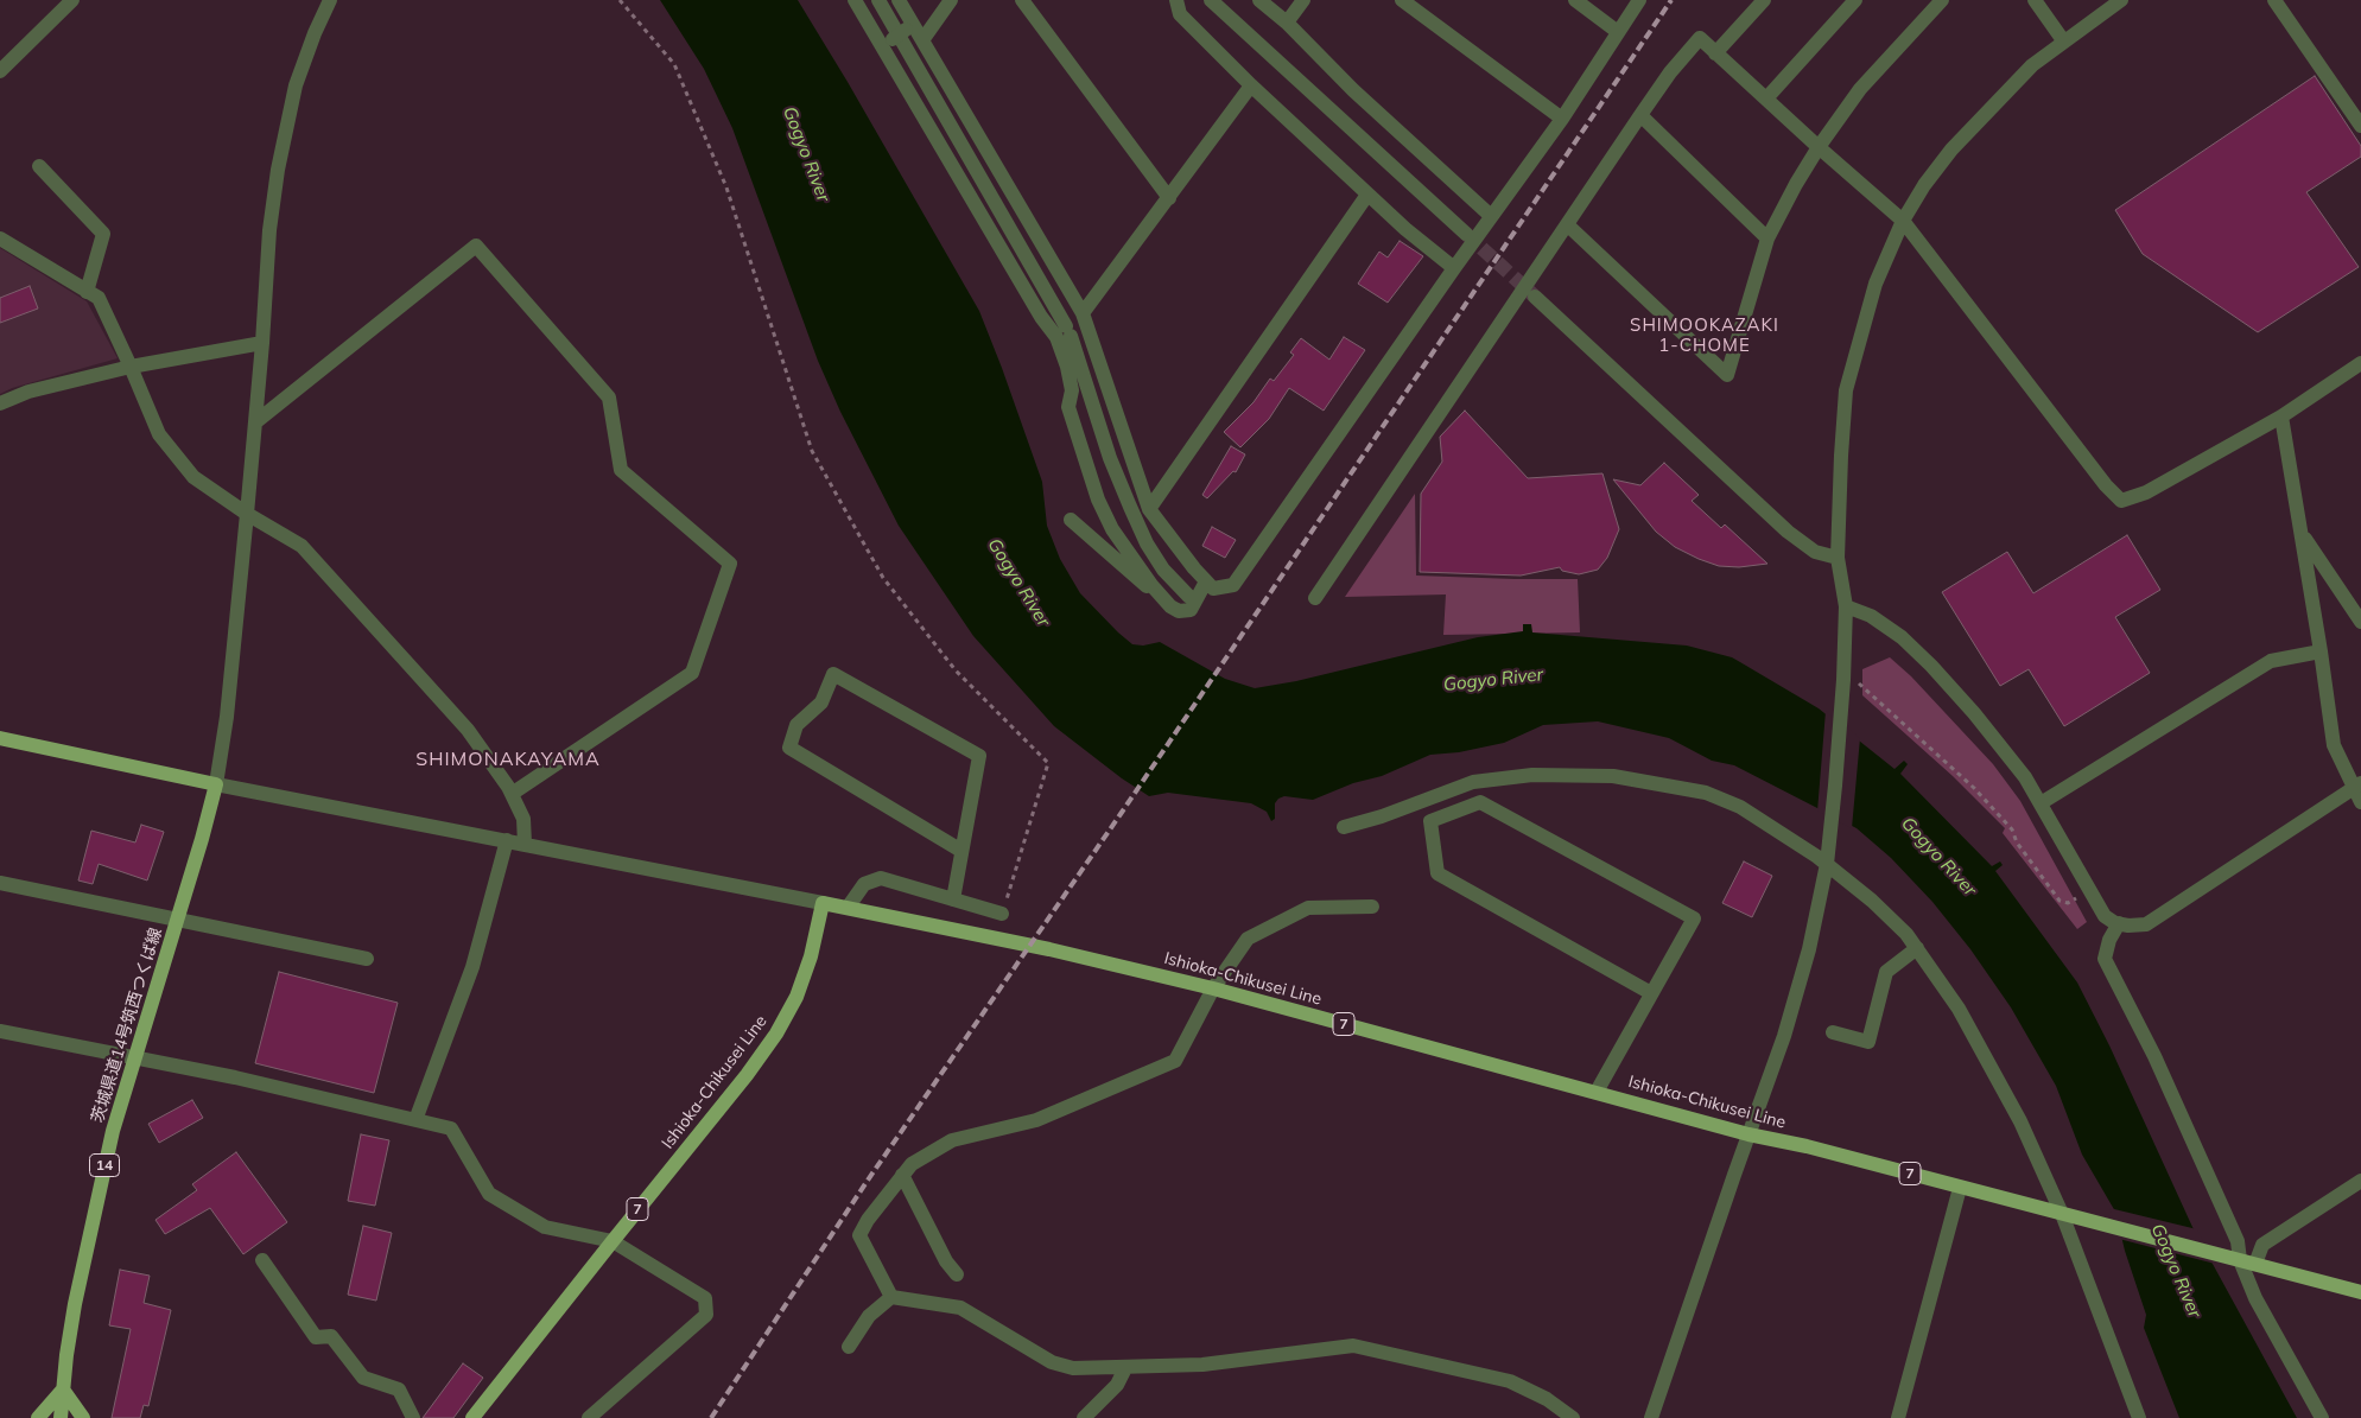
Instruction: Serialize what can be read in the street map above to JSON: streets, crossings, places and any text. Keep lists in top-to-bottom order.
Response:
{
  "streets": {
    "main road": [
      "Ishioka-Chikusei Line",
      "7",
      "茨城県道14号筑西つくば線",
      "14"
    ]
  },
  "districts": ["SHIMOOKAZAKI 1-CHOME", "SHIMONAKAYAMA"],
  "water": ["Gogyo River"]
}
